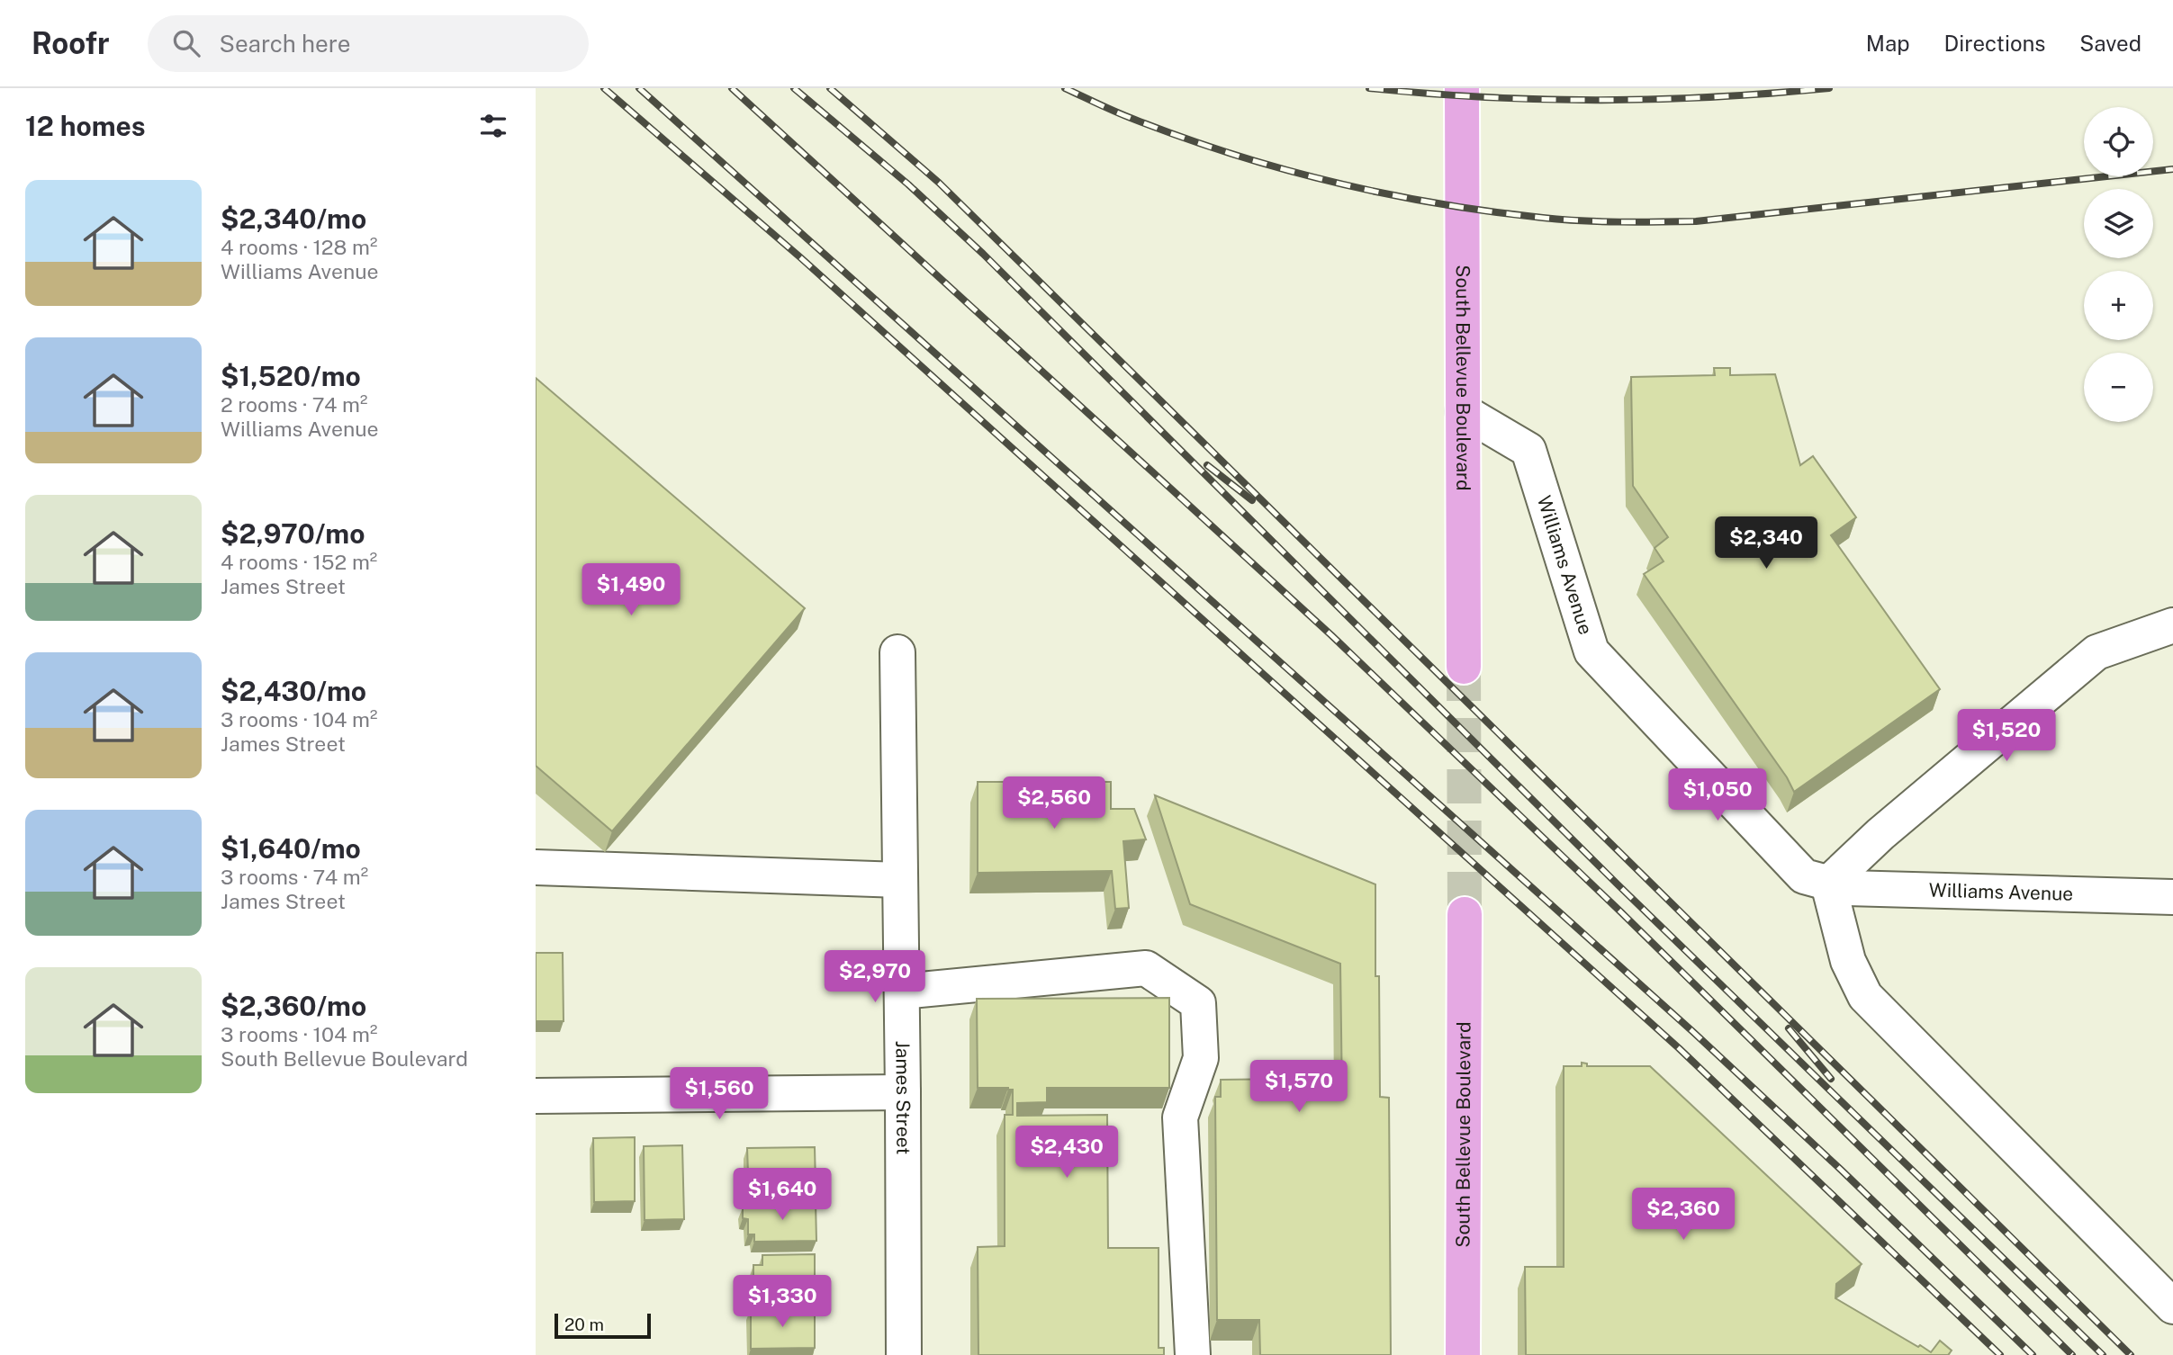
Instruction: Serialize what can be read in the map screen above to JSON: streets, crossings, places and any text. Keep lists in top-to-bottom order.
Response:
{
  "streets": {
    "main road": ["South Bellevue Boulevard"],
    "street": ["Williams Avenue", "James Street"]
  },
  "crossings": [
    ["South Bellevue Boulevard", "Williams Avenue"]
  ],
  "scale_bar": "20 m",
  "page": {
    "header": "Roofr",
    "search": "Search here",
    "nav": ["Map", "Directions", "Saved"],
    "heading": "12 homes",
    "map_buttons": ["+", "−"],
    "list": [
      {
        "name": "$2,340/mo",
        "note": "4 rooms · 128 m² · Williams Avenue"
      },
      {
        "name": "$1,520/mo",
        "note": "2 rooms · 74 m² · Williams Avenue"
      },
      {
        "name": "$2,970/mo",
        "note": "4 rooms · 152 m² · James Street"
      },
      {
        "name": "$2,430/mo",
        "note": "3 rooms · 104 m² · James Street"
      },
      {
        "name": "$1,640/mo",
        "note": "3 rooms · 74 m² · James Street"
      },
      {
        "name": "$2,360/mo",
        "note": "3 rooms · 104 m² · South Bellevue Boulevard"
      }
    ],
    "price": [
      "$2,340",
      "$1,490",
      "$1,520",
      "$1,050",
      "$2,560",
      "$2,970",
      "$1,570",
      "$1,560",
      "$2,430",
      "$1,640",
      "$2,360",
      "$1,330"
    ],
    "scale": "20 m"
  }
}
